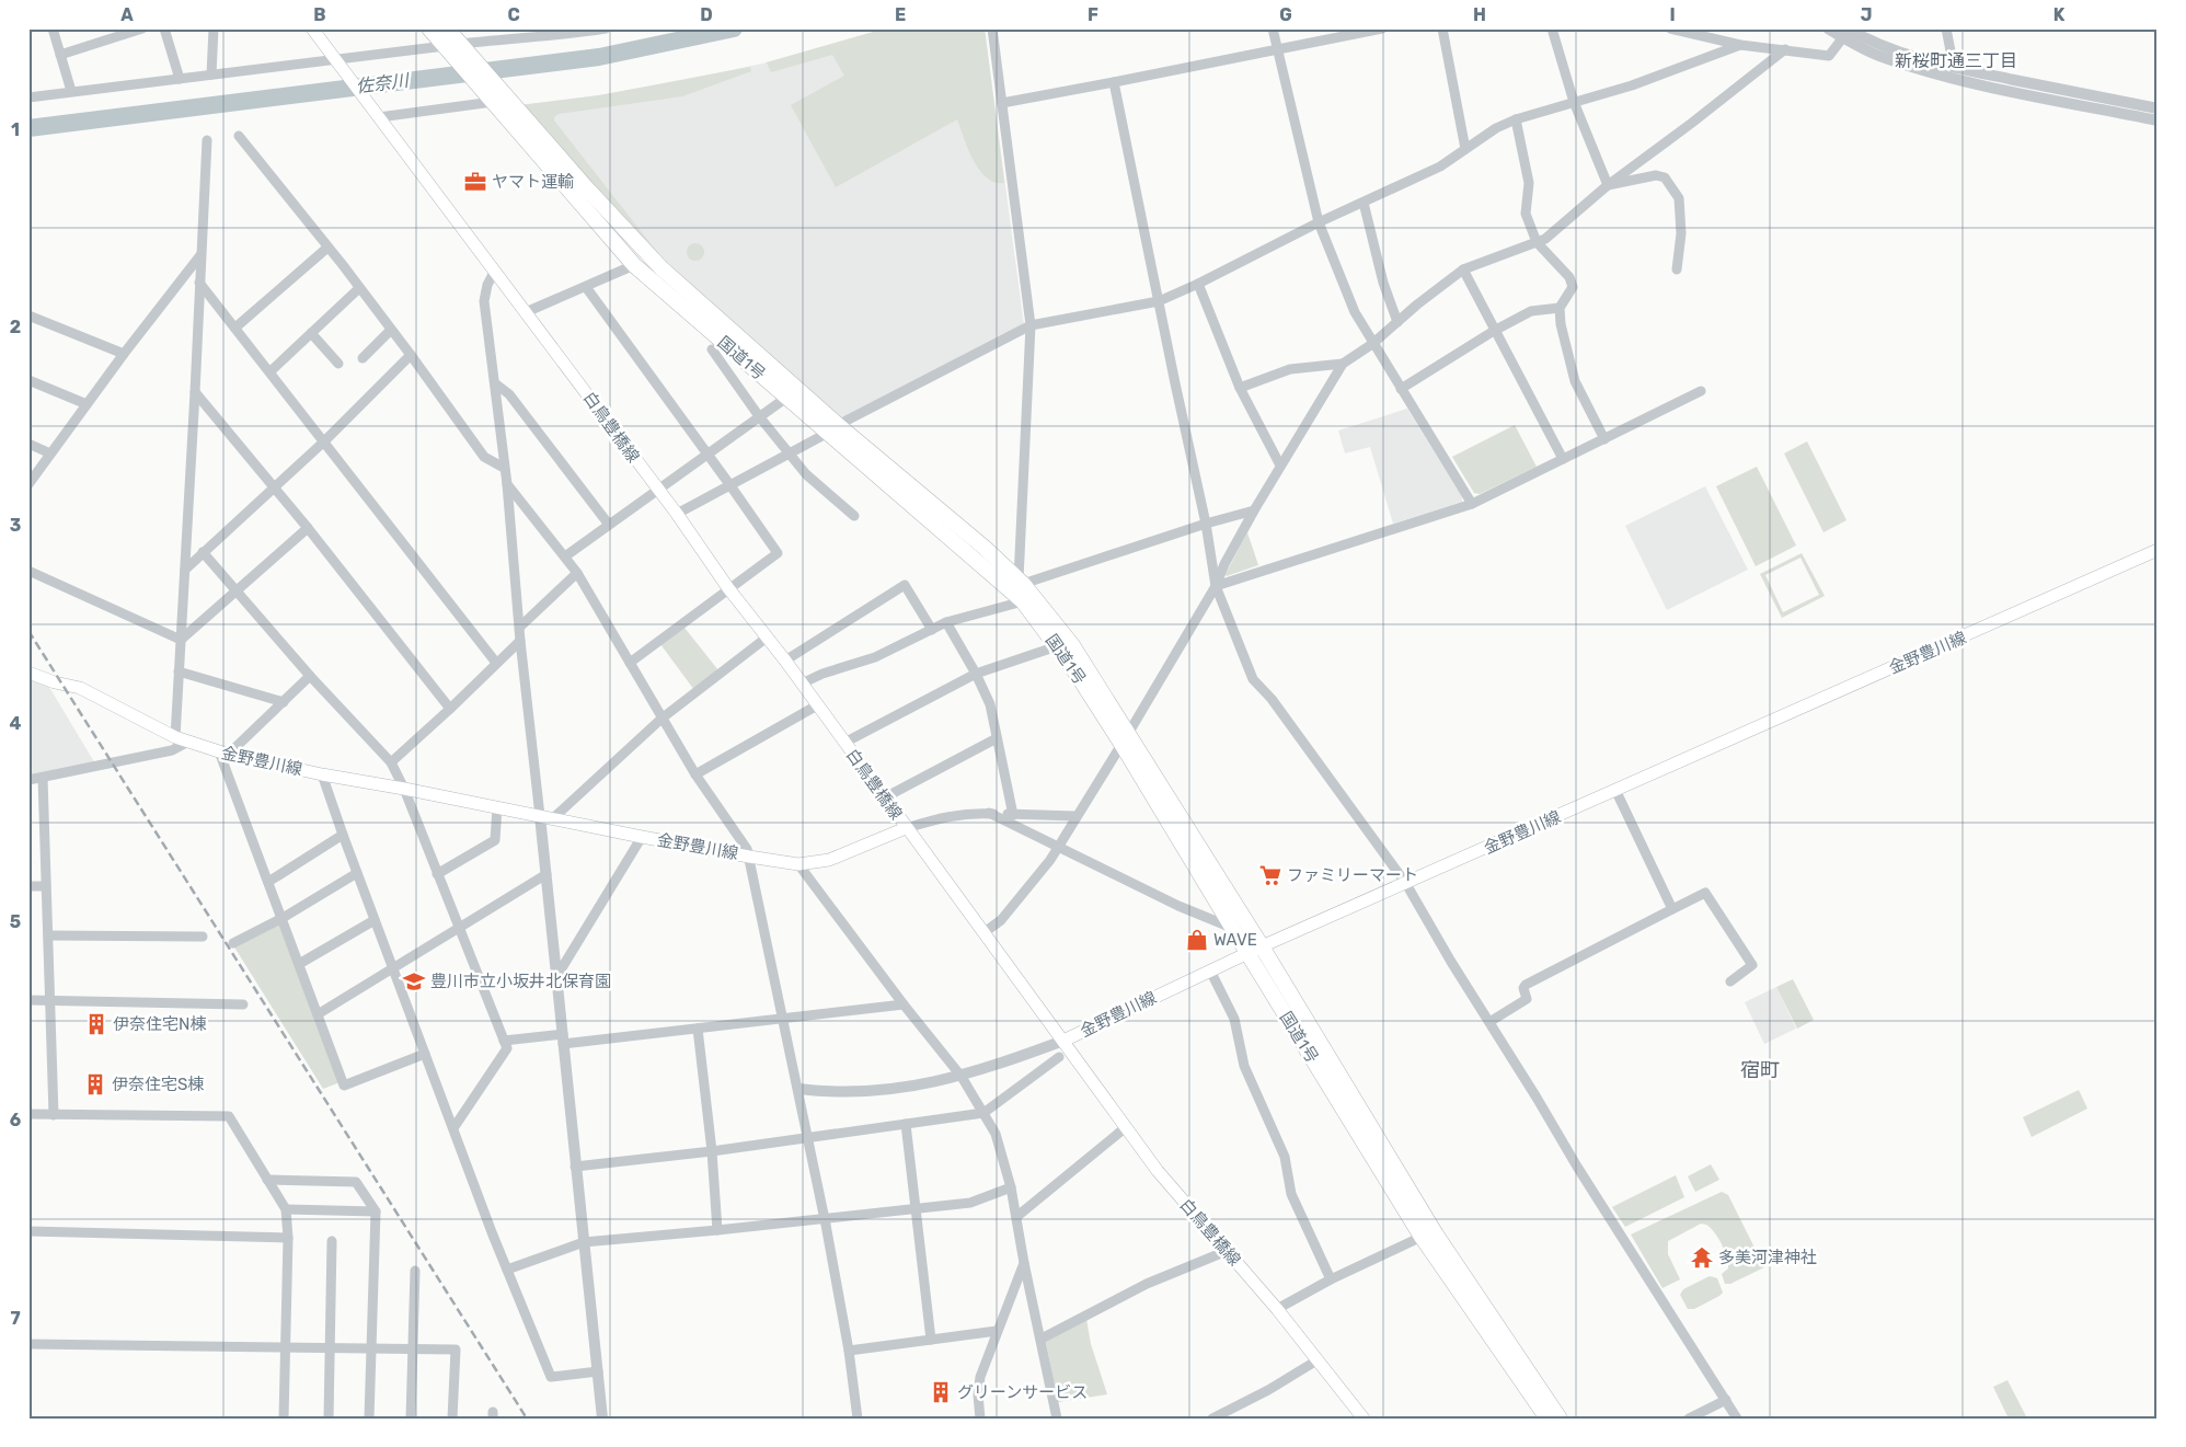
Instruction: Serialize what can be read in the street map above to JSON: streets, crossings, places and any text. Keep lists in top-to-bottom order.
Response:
{
  "streets": {
    "highway": ["国道1号"],
    "main road": ["白鳥豊橋線", "金野豊川線"]
  },
  "crossings": [
    ["国道1号", "金野豊川線"],
    ["白鳥豊橋線", "金野豊川線"]
  ],
  "districts": ["新桜町通三丁目", "宿町"],
  "water": ["佐奈川"],
  "places": {
    "office": ["ヤマト運輸"],
    "supermarket": ["ファミリーマート"],
    "shop": ["WAVE"],
    "school or university": ["豊川市立小坂井北保育園"],
    "building": ["伊奈住宅N棟", "伊奈住宅S棟", "グリーンサービス"],
    "temple": ["多美河津神社"]
  },
  "grid": {
    "columns": [
      "A",
      "B",
      "C",
      "D",
      "E",
      "F",
      "G",
      "H",
      "I",
      "J",
      "K"
    ],
    "rows": [
      "1",
      "2",
      "3",
      "4",
      "5",
      "6",
      "7"
    ]
  }
}
